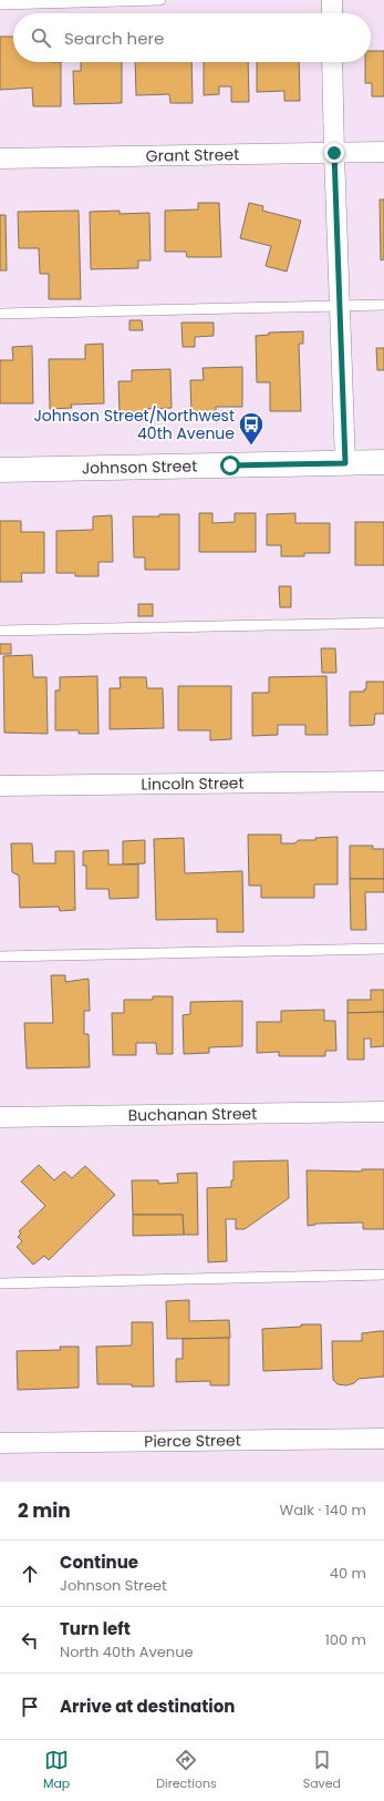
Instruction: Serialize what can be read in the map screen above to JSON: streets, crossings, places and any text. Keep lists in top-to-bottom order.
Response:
{
  "streets": {
    "street": [
      "Grant Street",
      "Johnson Street",
      "Lincoln Street",
      "Buchanan Street",
      "Pierce Street"
    ]
  },
  "places": {
    "bus stop": ["Johnson Street/Northwest 40th Avenue"]
  },
  "page": {
    "search": "Search here",
    "heading": ["2 min", "Walk · 140 m"],
    "list": [
      ["Continue", "Johnson Street", "40 m"],
      ["Turn left", "North 40th Avenue", "100 m"],
      "Arrive at destination"
    ],
    "nav": ["Map", "Directions", "Saved"]
  }
}
